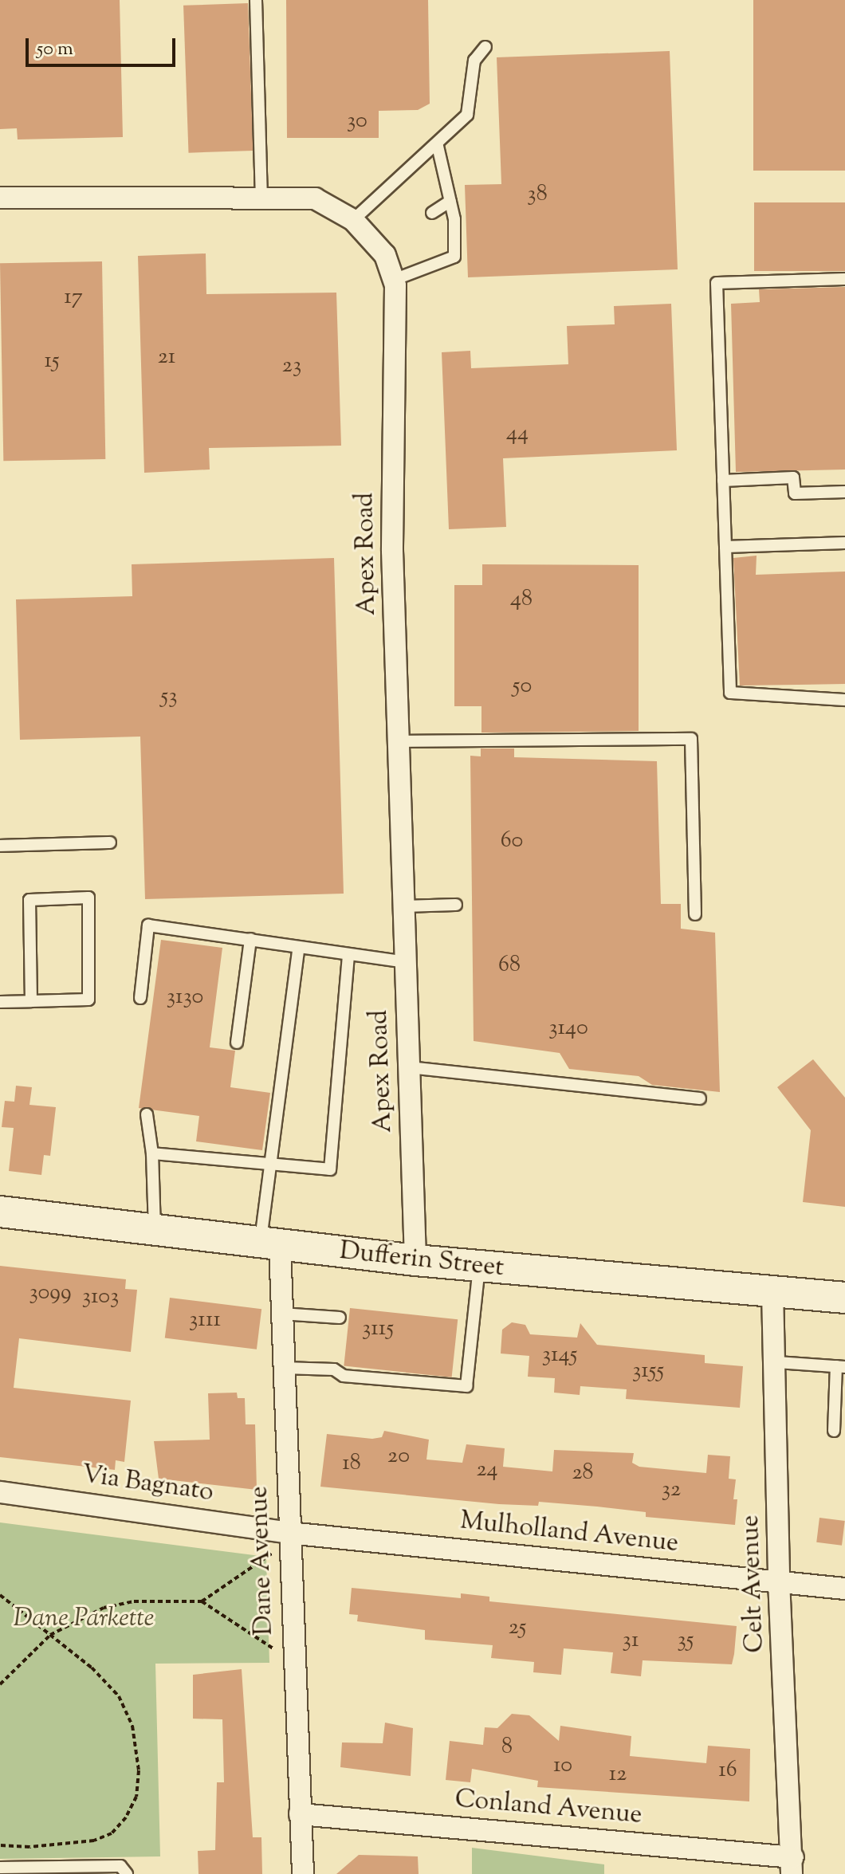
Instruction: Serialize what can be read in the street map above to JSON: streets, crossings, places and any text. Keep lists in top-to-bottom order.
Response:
{
  "streets": {
    "main road": ["Dufferin Street"],
    "street": [
      "Apex Road",
      "Via Bagnato",
      "Mulholland Avenue",
      "Dane Avenue",
      "Celt Avenue",
      "Conland Avenue"
    ]
  },
  "crossings": [
    ["Apex Road", "Dufferin Street"],
    ["Dufferin Street", "Dane Avenue"],
    ["Dufferin Street", "Celt Avenue"],
    ["Via Bagnato", "Mulholland Avenue"],
    ["Via Bagnato", "Dane Avenue"],
    ["Mulholland Avenue", "Dane Avenue"],
    ["Mulholland Avenue", "Celt Avenue"],
    ["Dane Avenue", "Conland Avenue"],
    ["Celt Avenue", "Conland Avenue"]
  ],
  "parks": ["Dane Parkette"],
  "house_numbers": [
    "30",
    "38",
    "17",
    "21",
    "15",
    "23",
    "44",
    "48",
    "50",
    "53",
    "60",
    "68",
    "3130",
    "3140",
    "3099",
    "3103",
    "3111",
    "3115",
    "3145",
    "3155",
    "20",
    "18",
    "24",
    "28",
    "32",
    "25",
    "31",
    "35",
    "8",
    "10",
    "16",
    "12"
  ],
  "scale_bar": "50 m"
}
